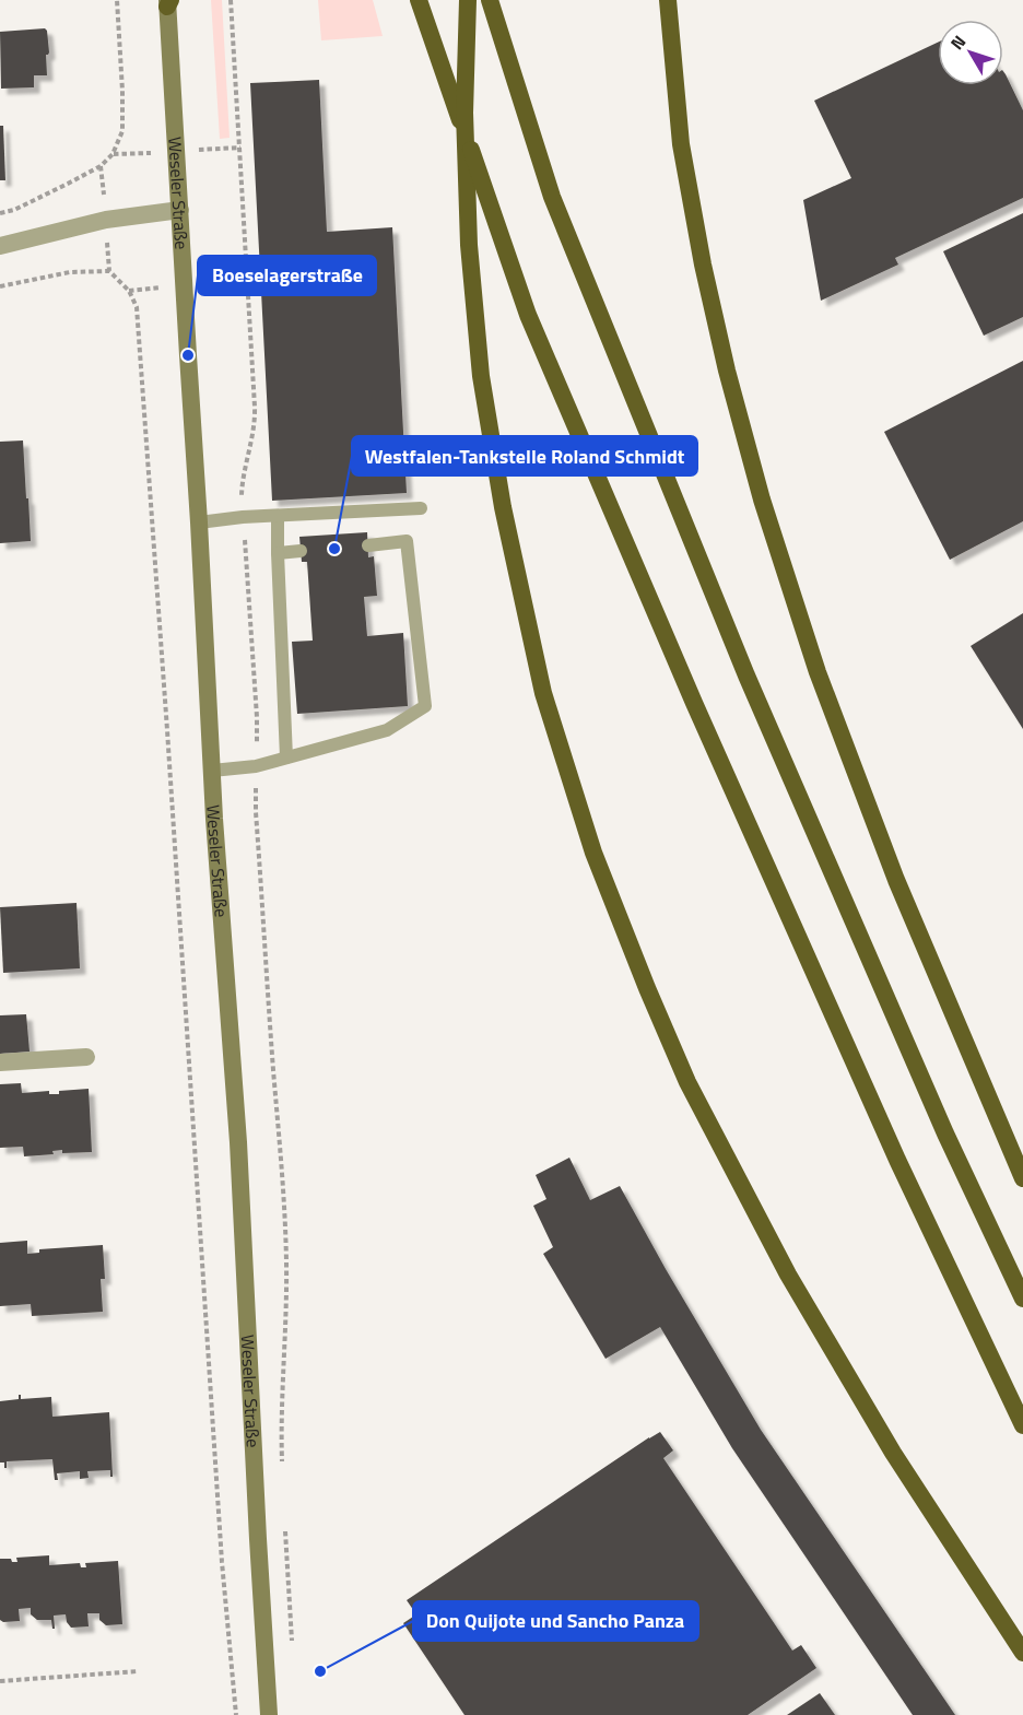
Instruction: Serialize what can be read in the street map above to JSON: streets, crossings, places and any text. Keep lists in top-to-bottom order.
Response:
{
  "streets": {
    "main road": ["Weseler Straße"]
  },
  "places": ["Boeselagerstraße", "Westfalen-Tankstelle Roland Schmidt", "Don Quijote und Sancho Panza"],
  "north": "top left"
}
